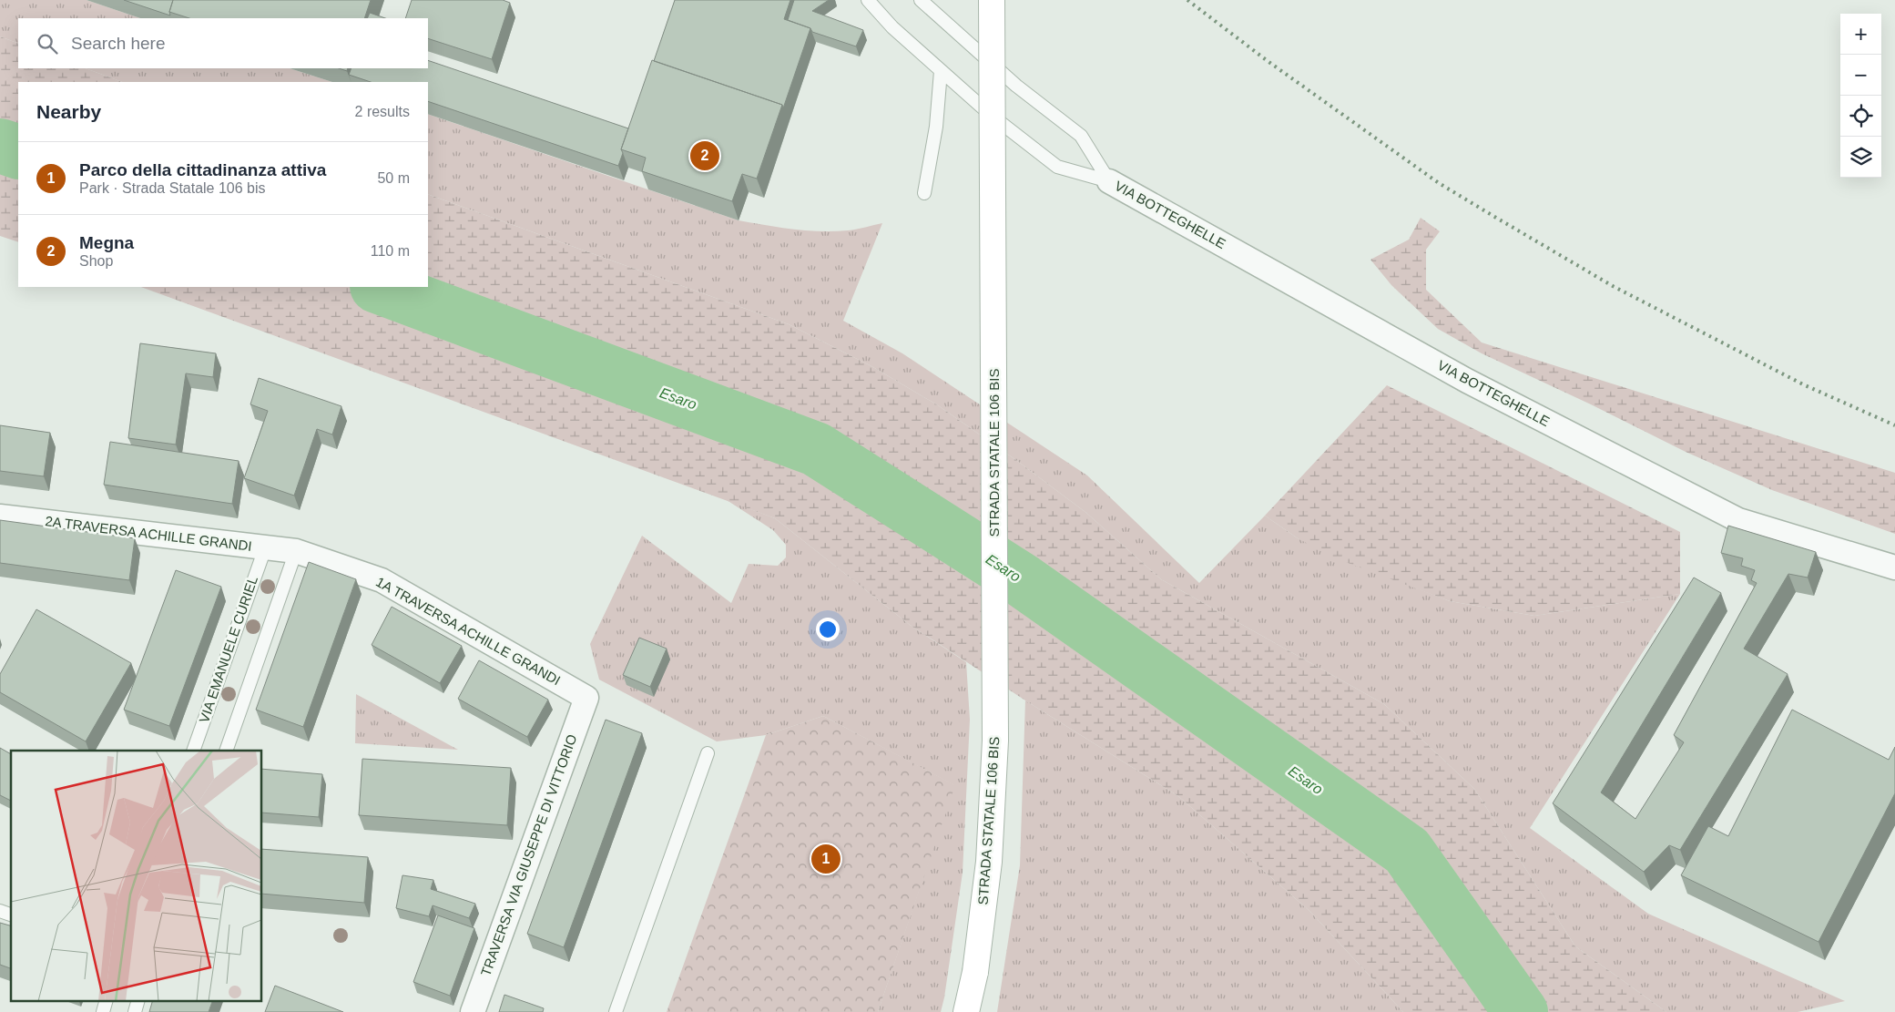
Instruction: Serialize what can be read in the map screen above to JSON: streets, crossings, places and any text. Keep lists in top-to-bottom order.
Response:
{
  "streets": {
    "main road": ["STRADA STATALE 106 BIS"],
    "street": [
      "VIA BOTTEGHELLE",
      "2A TRAVERSA ACHILLE GRANDI",
      "1A TRAVERSA ACHILLE GRANDI",
      "TRAVERSA VIA GIUSEPPE DI VITTORIO"
    ],
    "lane": ["VIA EMANUELE CURIEL"]
  },
  "crossings": [
    ["2A TRAVERSA ACHILLE GRANDI", "1A TRAVERSA ACHILLE GRANDI"],
    ["2A TRAVERSA ACHILLE GRANDI", "VIA EMANUELE CURIEL"],
    ["1A TRAVERSA ACHILLE GRANDI", "TRAVERSA VIA GIUSEPPE DI VITTORIO"]
  ],
  "water": ["Esaro"],
  "page": {
    "map_buttons": ["+", "−"],
    "search": "Search here",
    "heading": ["Nearby", "2 results"],
    "pins": ["2", "1"],
    "list": [
      {
        "mark": "1",
        "name": "Parco della cittadinanza attiva",
        "note": "Park · Strada Statale 106 bis",
        "value": "50 m"
      },
      {
        "mark": "2",
        "name": "Megna",
        "note": "Shop",
        "value": "110 m"
      }
    ]
  }
}
